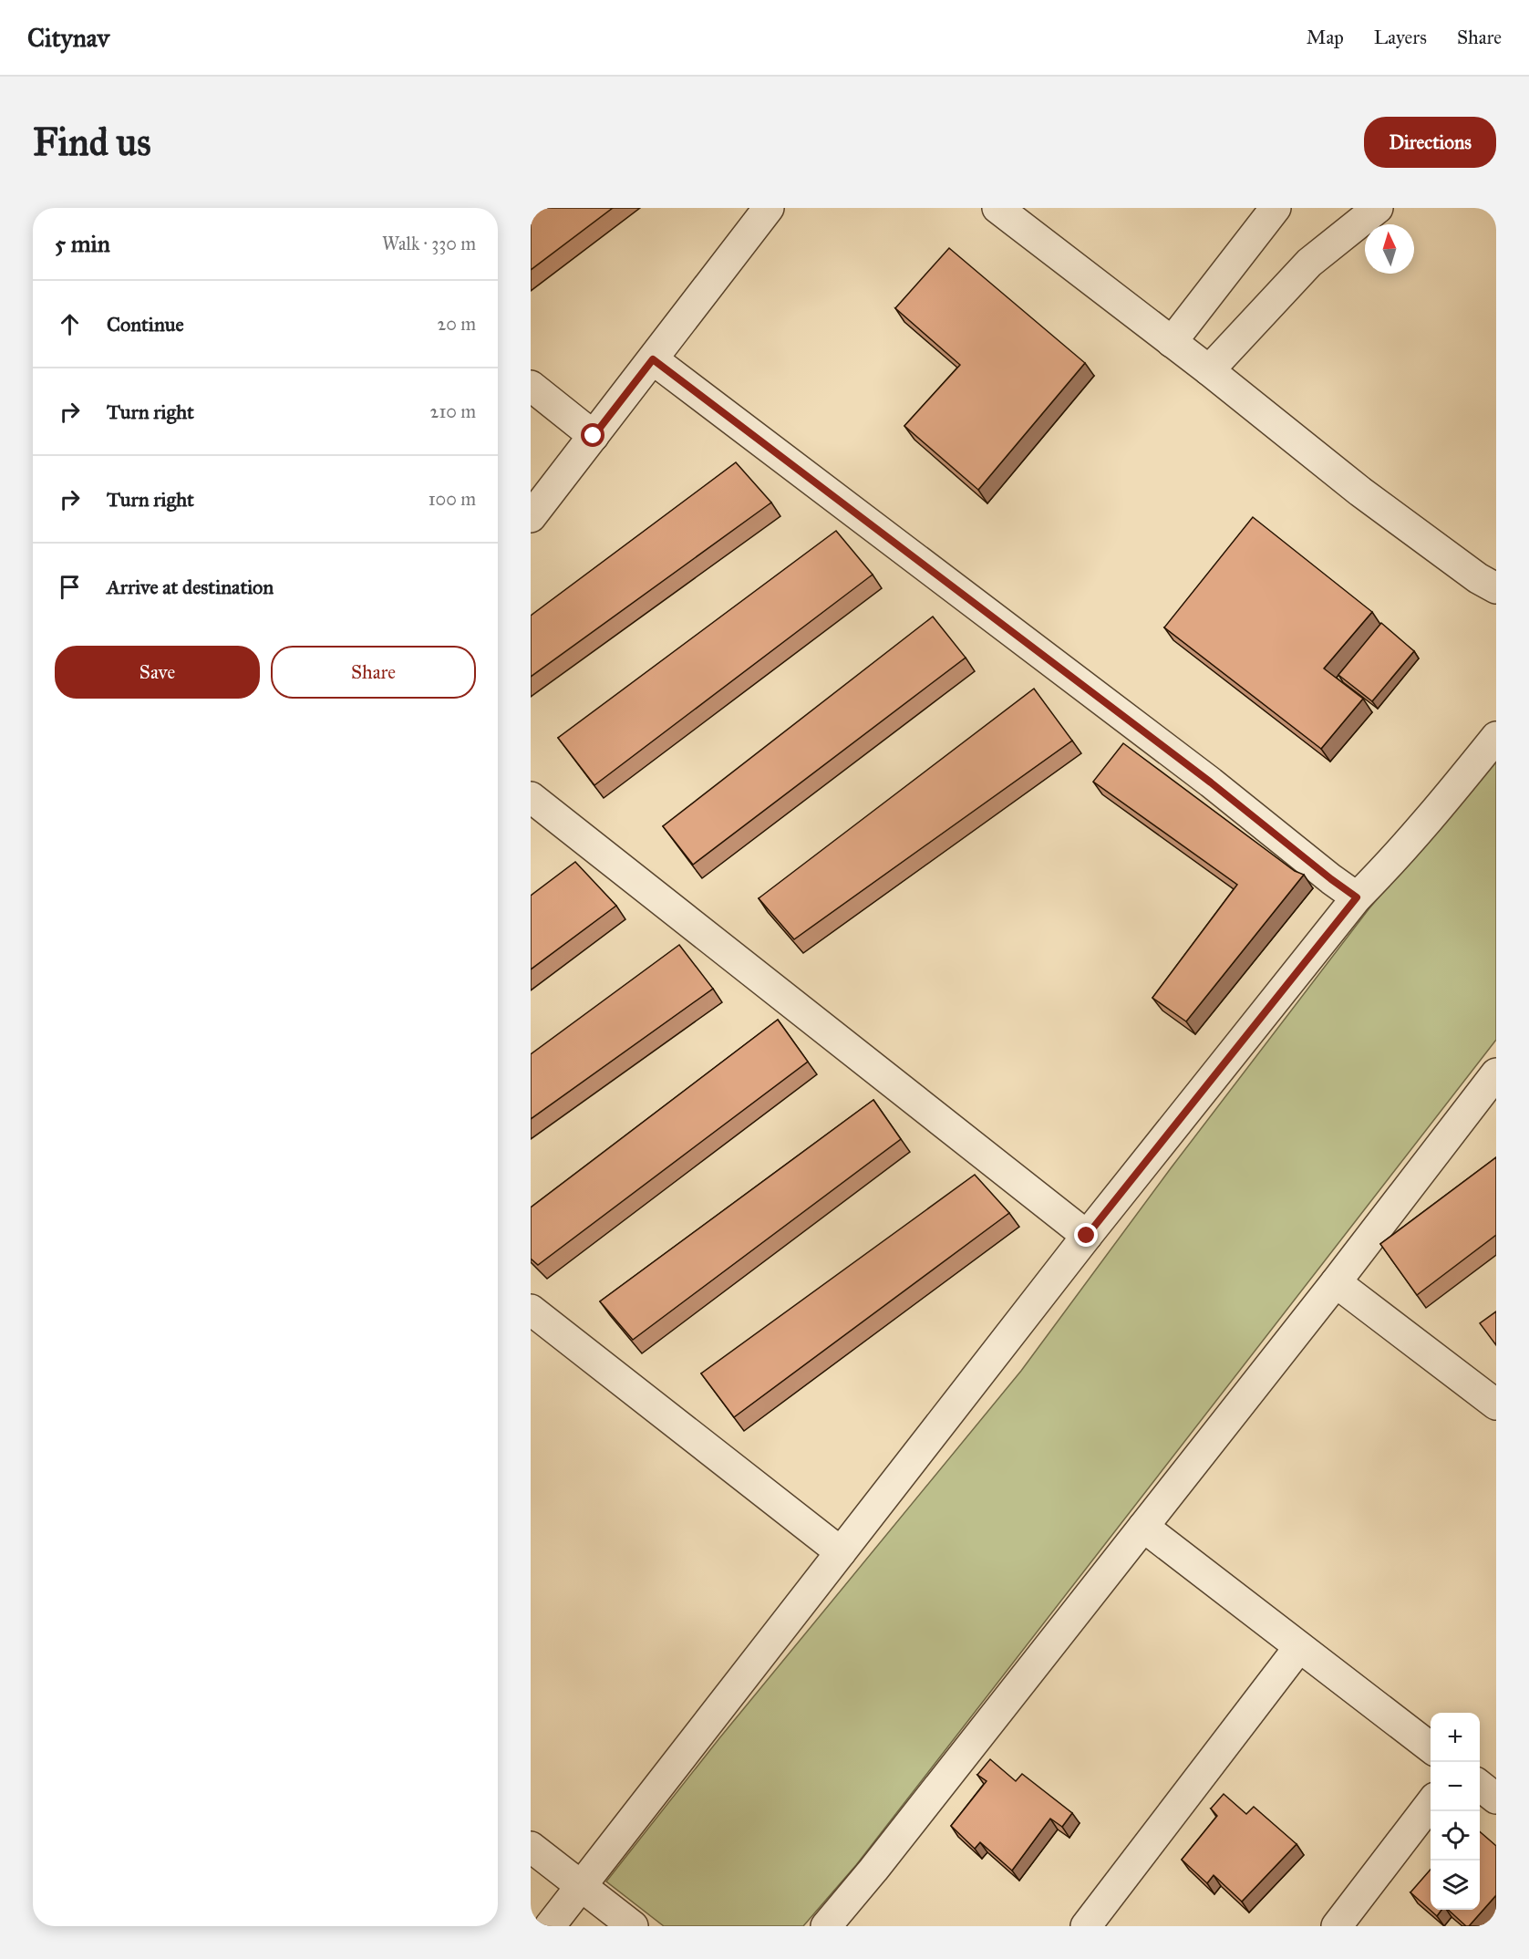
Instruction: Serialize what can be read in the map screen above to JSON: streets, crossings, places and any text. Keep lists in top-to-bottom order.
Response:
{
  "north": "top",
  "page": {
    "header": "Citynav",
    "nav": ["Map", "Layers", "Share"],
    "buttons": [
      "Directions",
      ["Save", "Share"]
    ],
    "title": "Find us",
    "heading": ["5 min", "Walk · 330 m"],
    "list": [
      ["Continue", "20 m"],
      ["Turn right", "210 m"],
      ["Turn right", "100 m"],
      "Arrive at destination"
    ],
    "map_buttons": ["+", "−"]
  }
}
